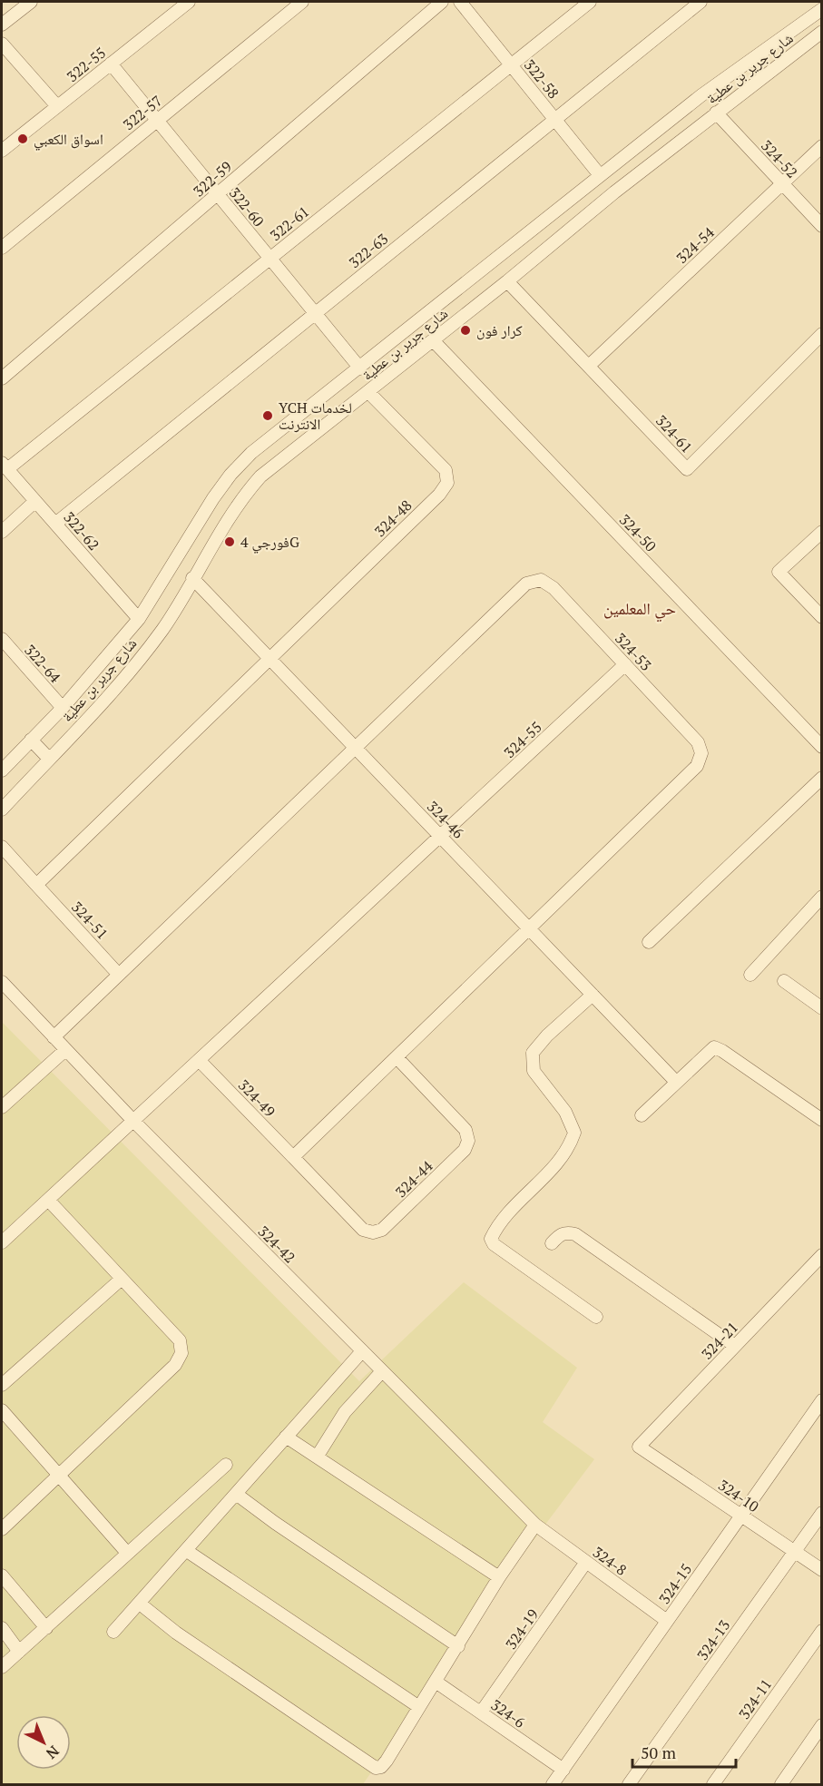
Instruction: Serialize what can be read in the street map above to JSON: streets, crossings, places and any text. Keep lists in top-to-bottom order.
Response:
{
  "streets": {
    "street": [
      "322-55",
      "شارع جرير بن عطية",
      "322-58",
      "322-57",
      "324-52",
      "322-59",
      "322-60",
      "322-61",
      "324-54",
      "322-63",
      "324-61",
      "324-48",
      "322-62",
      "324-50",
      "324-53",
      "322-64",
      "324-55",
      "324-46",
      "324-51",
      "324-49",
      "324-44",
      "324-42",
      "324-21",
      "324-10",
      "324-8",
      "324-15",
      "324-19",
      "324-13",
      "324-11",
      "324-6"
    ]
  },
  "crossings": [
    ["322-55", "322-60"],
    ["شارع جرير بن عطية", "322-58"],
    ["شارع جرير بن عطية", "324-52"],
    ["شارع جرير بن عطية", "322-60"],
    ["شارع جرير بن عطية", "324-61"],
    ["شارع جرير بن عطية", "324-48"],
    ["شارع جرير بن عطية", "322-62"],
    ["شارع جرير بن عطية", "324-50"],
    ["شارع جرير بن عطية", "322-64"],
    ["شارع جرير بن عطية", "324-46"],
    ["322-58", "322-61"],
    ["322-58", "322-63"],
    ["322-57", "322-60"],
    ["324-52", "324-54"],
    ["322-59", "322-60"],
    ["322-60", "322-61"],
    ["322-60", "322-63"],
    ["322-61", "322-62"],
    ["324-54", "324-61"],
    ["322-63", "322-62"],
    ["324-48", "324-46"],
    ["324-53", "324-55"],
    ["324-53", "324-46"],
    ["324-55", "324-46"],
    ["324-49", "324-44"],
    ["324-42", "324-8"],
    ["324-21", "324-10"],
    ["324-10", "324-15"],
    ["324-10", "324-13"],
    ["324-8", "324-15"],
    ["324-8", "324-19"],
    ["324-15", "324-6"],
    ["324-19", "324-6"]
  ],
  "districts": ["حي المعلمين"],
  "places": [
    "اسواق الكعبي",
    "كرار فون",
    "YCH لخدمات الانترنت",
    "فورجي 4G"
  ],
  "scale_bar": "50 m",
  "north": "bottom right"
}
